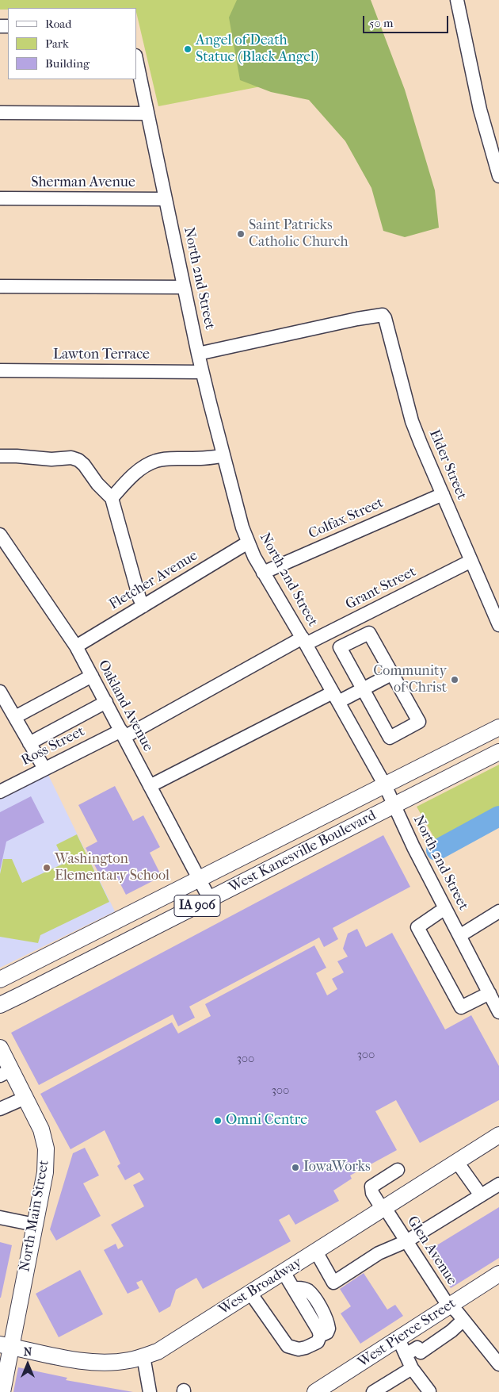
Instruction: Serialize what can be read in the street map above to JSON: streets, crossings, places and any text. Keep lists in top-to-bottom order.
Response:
{
  "streets": {
    "main road": [
      "West Kanesville Boulevard",
      "IA 906",
      "North Main Street",
      "West Broadway",
      "West Pierce Street"
    ],
    "street": [
      "Sherman Avenue",
      "North 2nd Street",
      "Lawton Terrace",
      "Elder Street",
      "Colfax Street",
      "Fletcher Avenue",
      "Grant Street",
      "Oakland Avenue",
      "Ross Street",
      "Glen Avenue"
    ]
  },
  "crossings": [
    ["Sherman Avenue", "North 2nd Street"],
    ["North 2nd Street", "Lawton Terrace"],
    ["North 2nd Street", "Elder Street"],
    ["North 2nd Street", "Colfax Street"],
    ["North 2nd Street", "Fletcher Avenue"],
    ["North 2nd Street", "Grant Street"],
    ["North 2nd Street", "West Kanesville Boulevard"],
    ["Elder Street", "Colfax Street"],
    ["Elder Street", "Grant Street"],
    ["Fletcher Avenue", "Oakland Avenue"],
    ["Grant Street", "Oakland Avenue"],
    ["Grant Street", "Ross Street"],
    ["Oakland Avenue", "Ross Street"],
    ["Oakland Avenue", "West Kanesville Boulevard"],
    ["North Main Street", "West Broadway"],
    ["Glen Avenue", "West Broadway"],
    ["Glen Avenue", "West Pierce Street"]
  ],
  "places": [
    "Angel of Death Statue (Black Angel)",
    "Saint Patricks Catholic Church",
    "Community of Christ",
    "Washington Elementary School",
    "Omni Centre",
    "IowaWorks"
  ],
  "house_numbers": ["300", "300", "300"],
  "legend": ["Road", "Park", "Building"],
  "scale_bar": "50 m",
  "north": "top"
}
